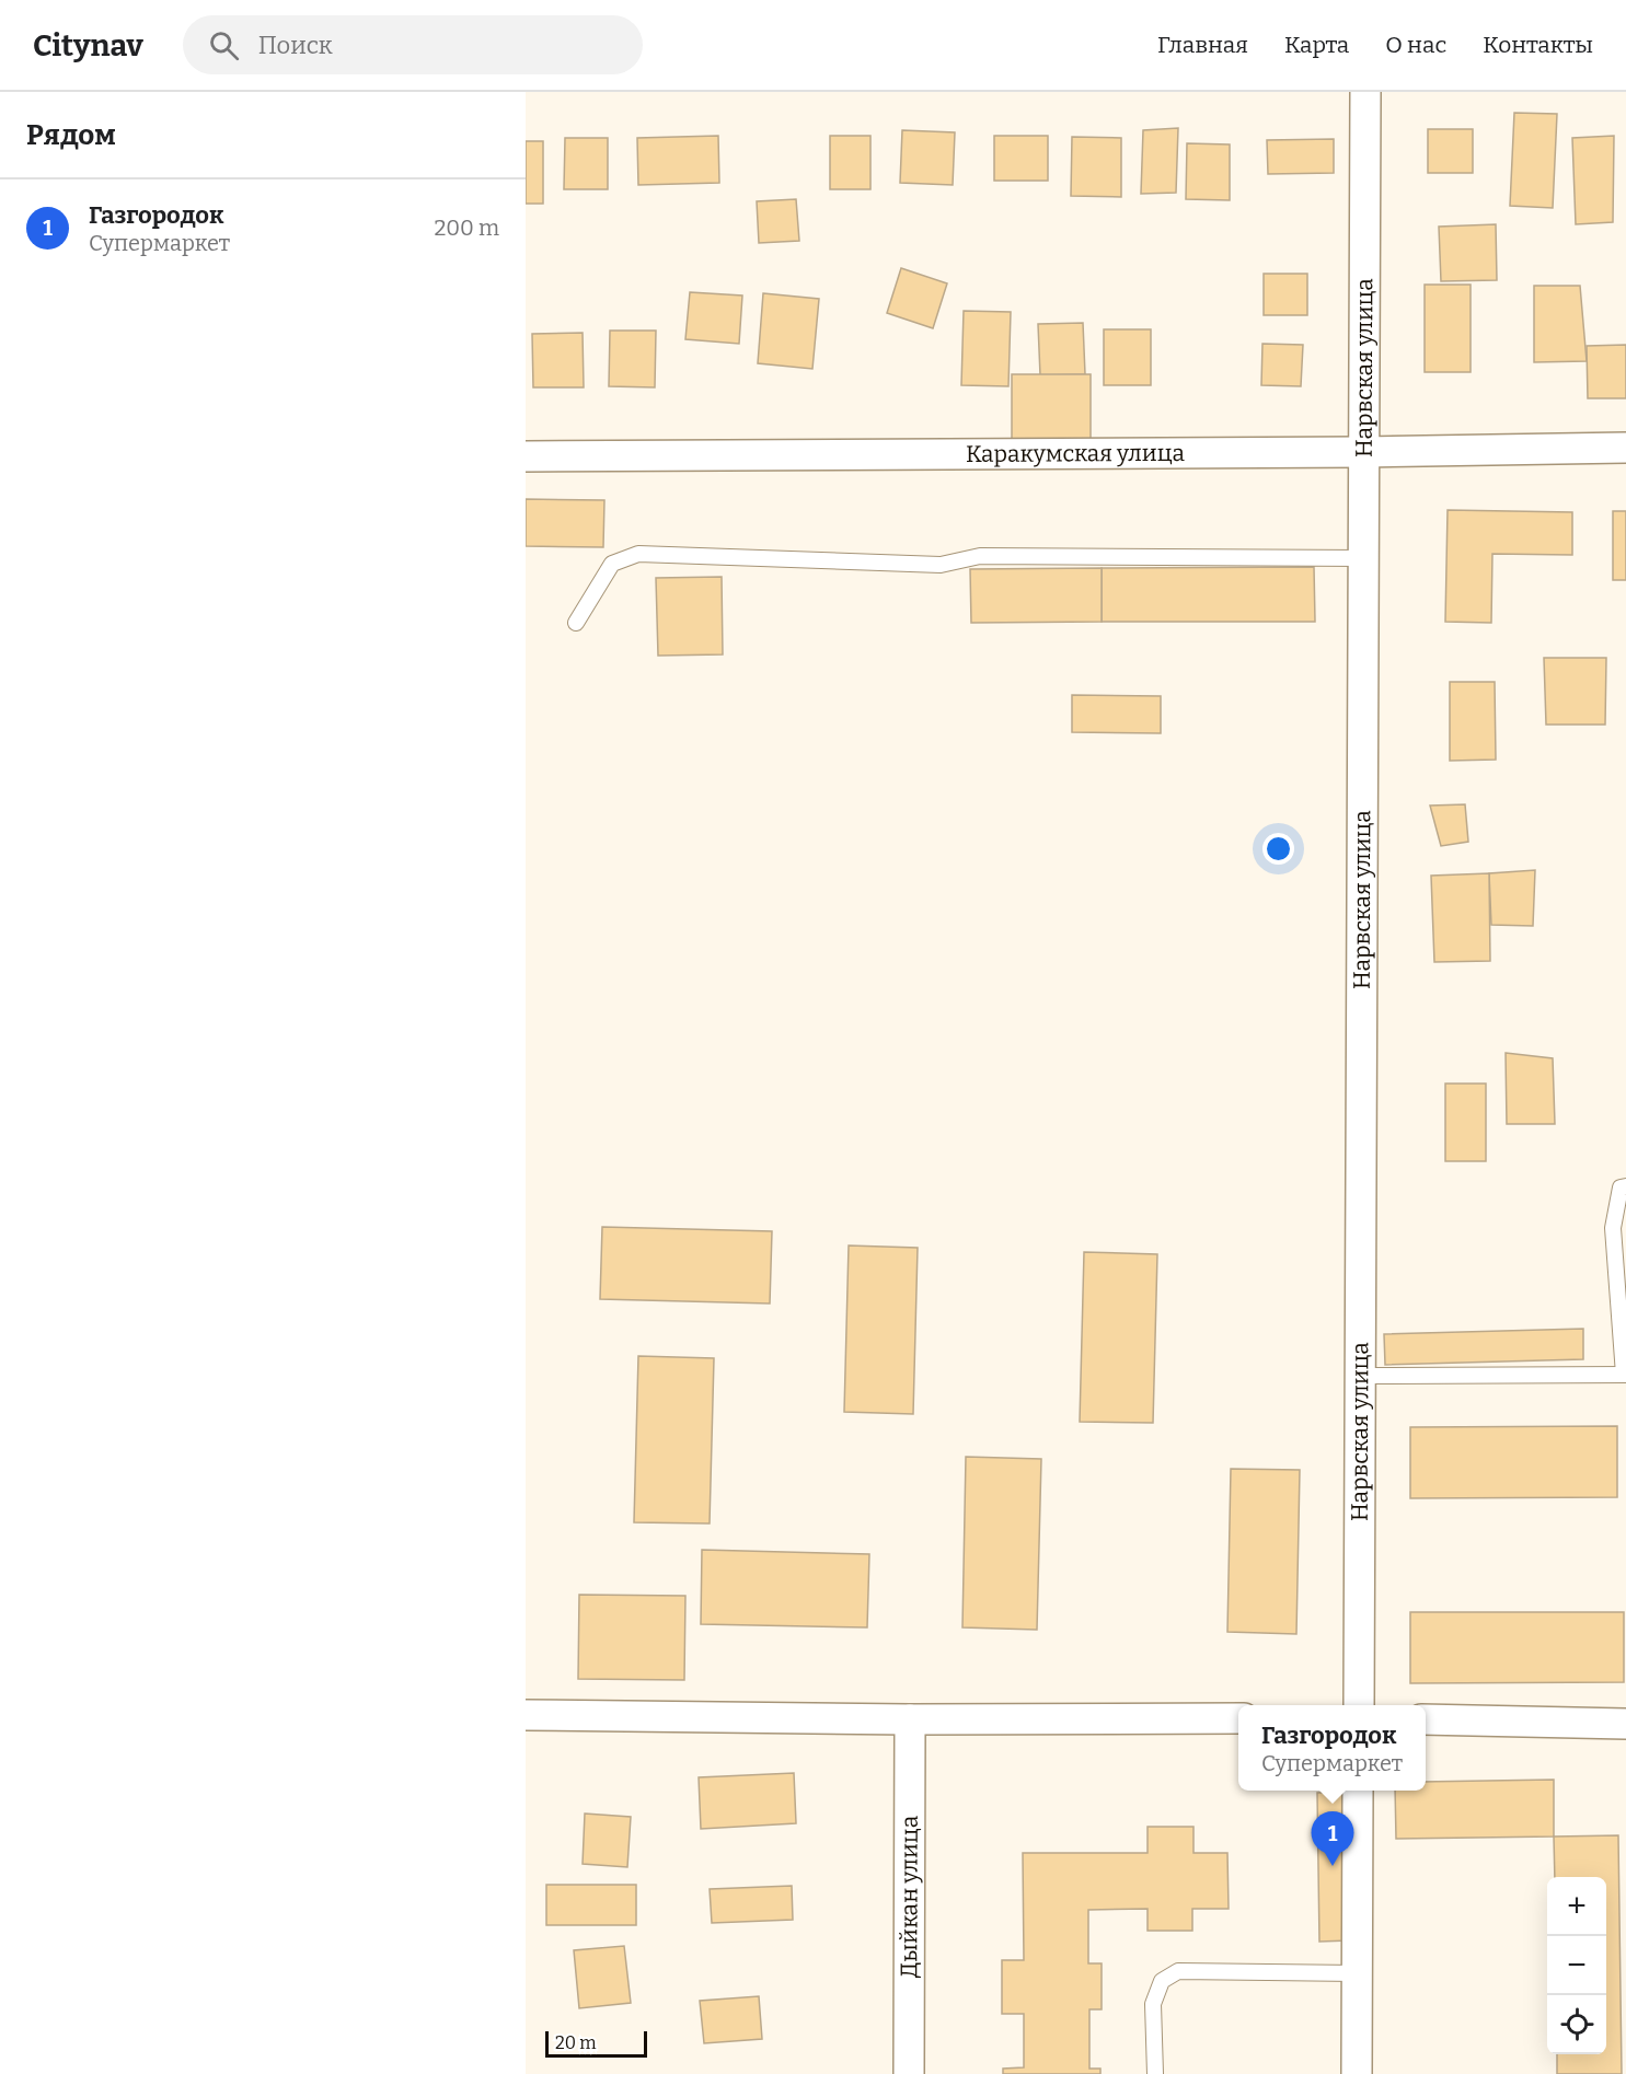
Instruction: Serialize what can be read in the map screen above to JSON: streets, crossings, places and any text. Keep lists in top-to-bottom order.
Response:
{
  "streets": {
    "street": ["Нарвская улица", "Каракумская улица", "Дыйкан улица"]
  },
  "crossings": [
    ["Нарвская улица", "Каракумская улица"]
  ],
  "scale_bar": "20 m",
  "page": {
    "header": "Citynav",
    "search": "Поиск",
    "nav": [
      "Главная",
      "Карта",
      "О нас",
      "Контакты"
    ],
    "heading": "Рядом",
    "list": [
      {
        "mark": "1",
        "name": "Газгородок",
        "note": "Супермаркет",
        "value": "200 m"
      }
    ],
    "popup": ["Газгородок", "Супермаркет"],
    "pins": "1",
    "map_buttons": ["+", "−"],
    "scale": "20 m"
  }
}
